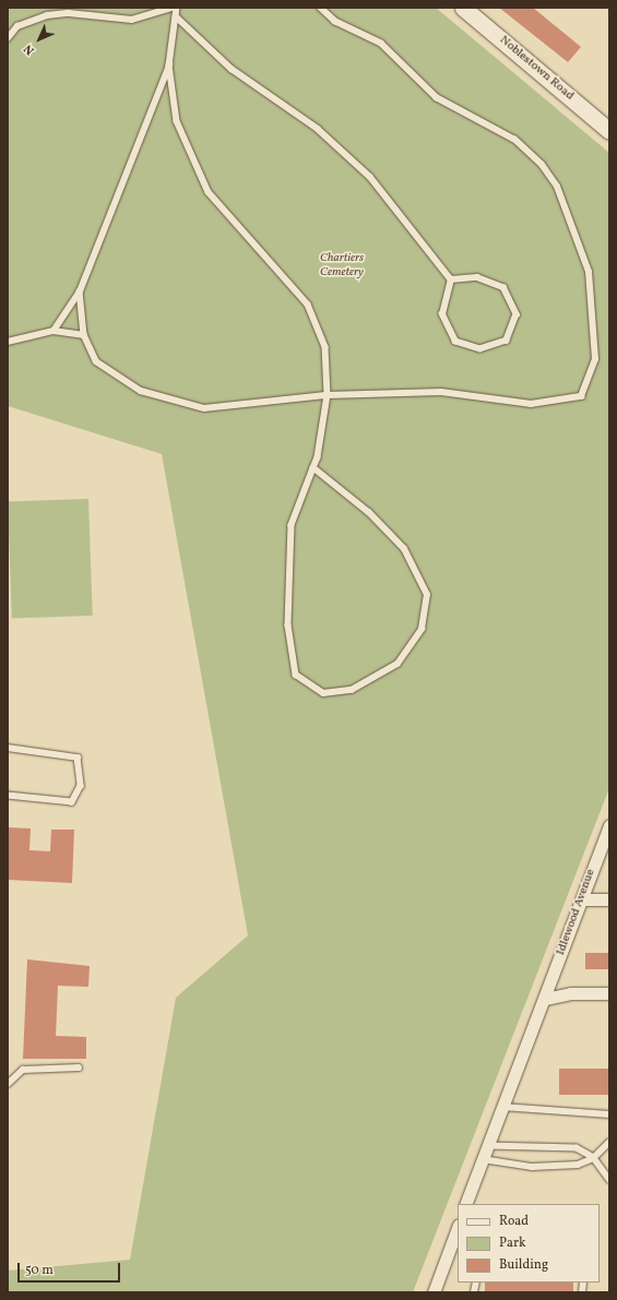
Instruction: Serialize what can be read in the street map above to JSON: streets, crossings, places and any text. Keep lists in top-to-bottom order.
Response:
{
  "streets": {
    "main road": ["Noblestown Road"],
    "street": ["Idlewood Avenue"]
  },
  "parks": ["Chartiers Cemetery"],
  "legend": ["Road", "Park", "Building"],
  "scale_bar": "50 m",
  "north": "bottom left"
}
